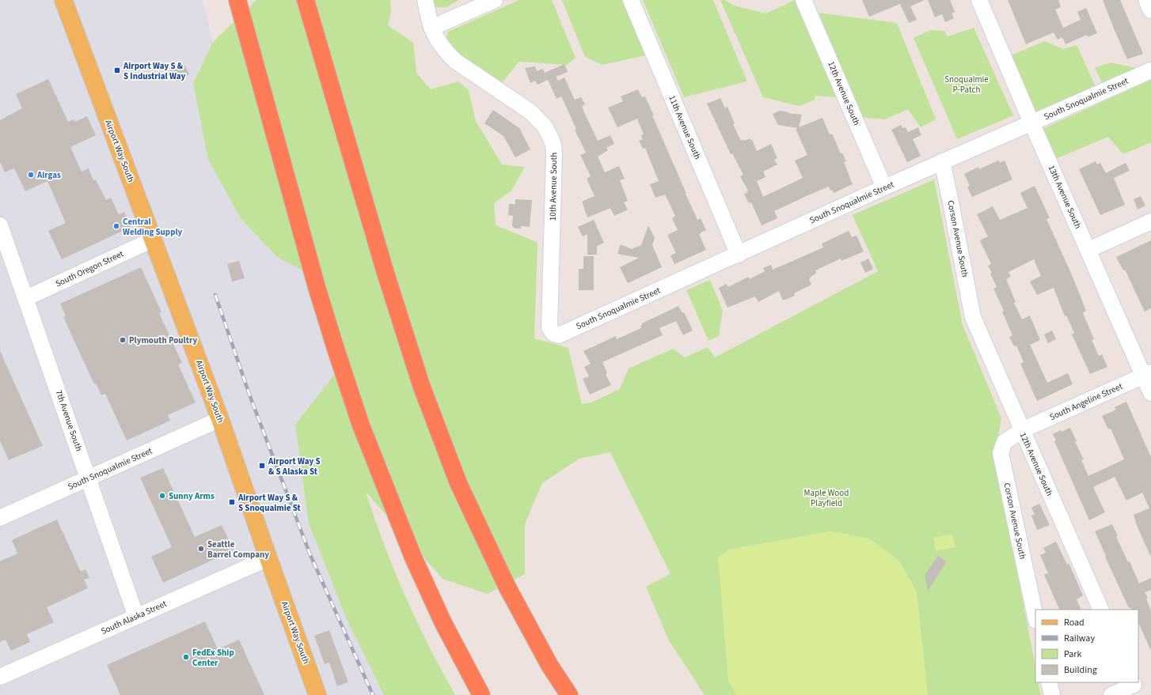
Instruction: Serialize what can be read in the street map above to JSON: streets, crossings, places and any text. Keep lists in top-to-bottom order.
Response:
{
  "streets": {
    "main road": ["Airport Way South"],
    "street": [
      "12th Avenue South",
      "South Snoqualmie Street",
      "11th Avenue South",
      "10th Avenue South",
      "13th Avenue South",
      "Corson Avenue South",
      "South Oregon Street",
      "South Angeline Street",
      "7th Avenue South",
      "South Alaska Street"
    ]
  },
  "crossings": [
    ["12th Avenue South", "South Snoqualmie Street"],
    ["12th Avenue South", "Corson Avenue South"],
    ["12th Avenue South", "South Angeline Street"],
    ["South Snoqualmie Street", "11th Avenue South"],
    ["South Snoqualmie Street", "Airport Way South"],
    ["South Snoqualmie Street", "10th Avenue South"],
    ["South Snoqualmie Street", "13th Avenue South"],
    ["South Snoqualmie Street", "Corson Avenue South"],
    ["South Snoqualmie Street", "7th Avenue South"],
    ["Airport Way South", "South Oregon Street"],
    ["Airport Way South", "South Alaska Street"],
    ["13th Avenue South", "South Angeline Street"],
    ["Corson Avenue South", "South Angeline Street"],
    ["South Oregon Street", "7th Avenue South"],
    ["7th Avenue South", "South Alaska Street"]
  ],
  "parks": ["Snoqualmie P-Patch", "Maple Wood Playfield"],
  "places": {
    "transit": ["Airport Way S & S Industrial Way", "Airport Way S & S Alaska St", "Airport Way S & S Snoqualmie St"],
    "other": [
      "Airgas",
      "Central Welding Supply",
      "Plymouth Poultry",
      "Sunny Arms",
      "Seattle Barrel Company",
      "FedEx Ship Center"
    ]
  },
  "legend": [
    "Road",
    "Railway",
    "Park",
    "Building"
  ]
}
